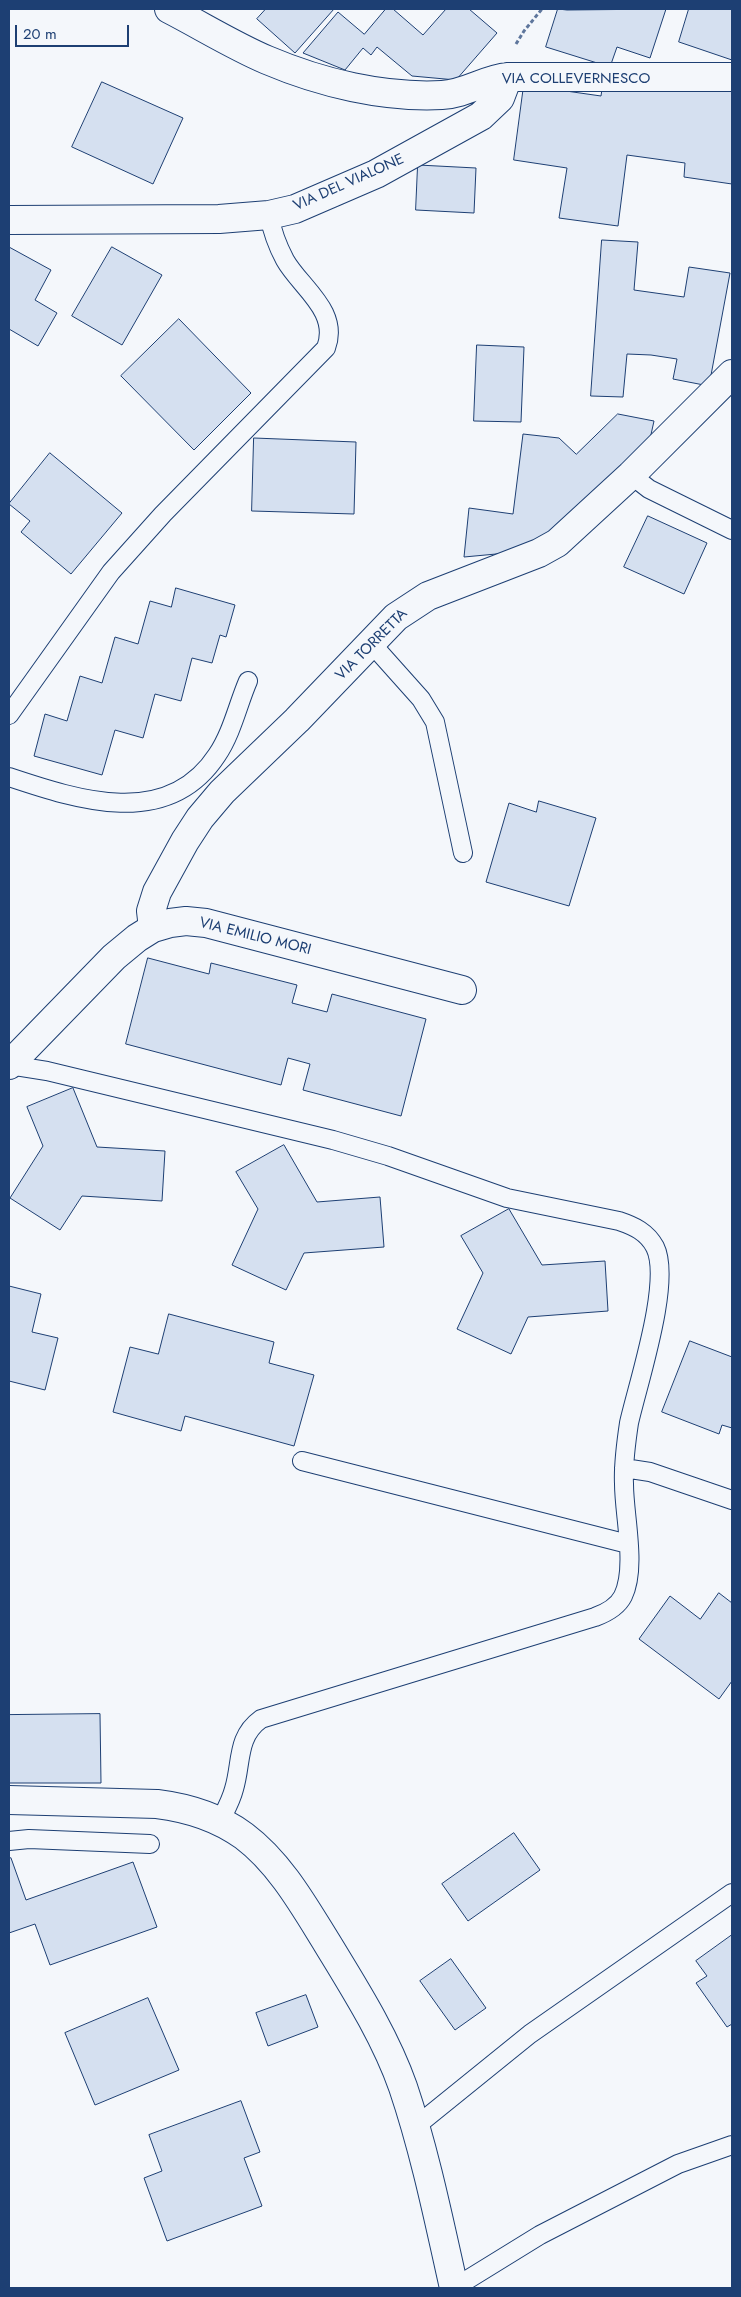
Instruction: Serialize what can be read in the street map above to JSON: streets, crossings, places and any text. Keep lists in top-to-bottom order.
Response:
{
  "streets": {
    "street": [
      "VIA COLLEVERNESCO",
      "VIA DEL VIALONE",
      "VIA TORRETTA",
      "VIA EMILIO MORI"
    ]
  },
  "crossings": [
    ["VIA COLLEVERNESCO", "VIA DEL VIALONE"],
    ["VIA TORRETTA", "VIA EMILIO MORI"]
  ],
  "scale_bar": "20 m"
}
